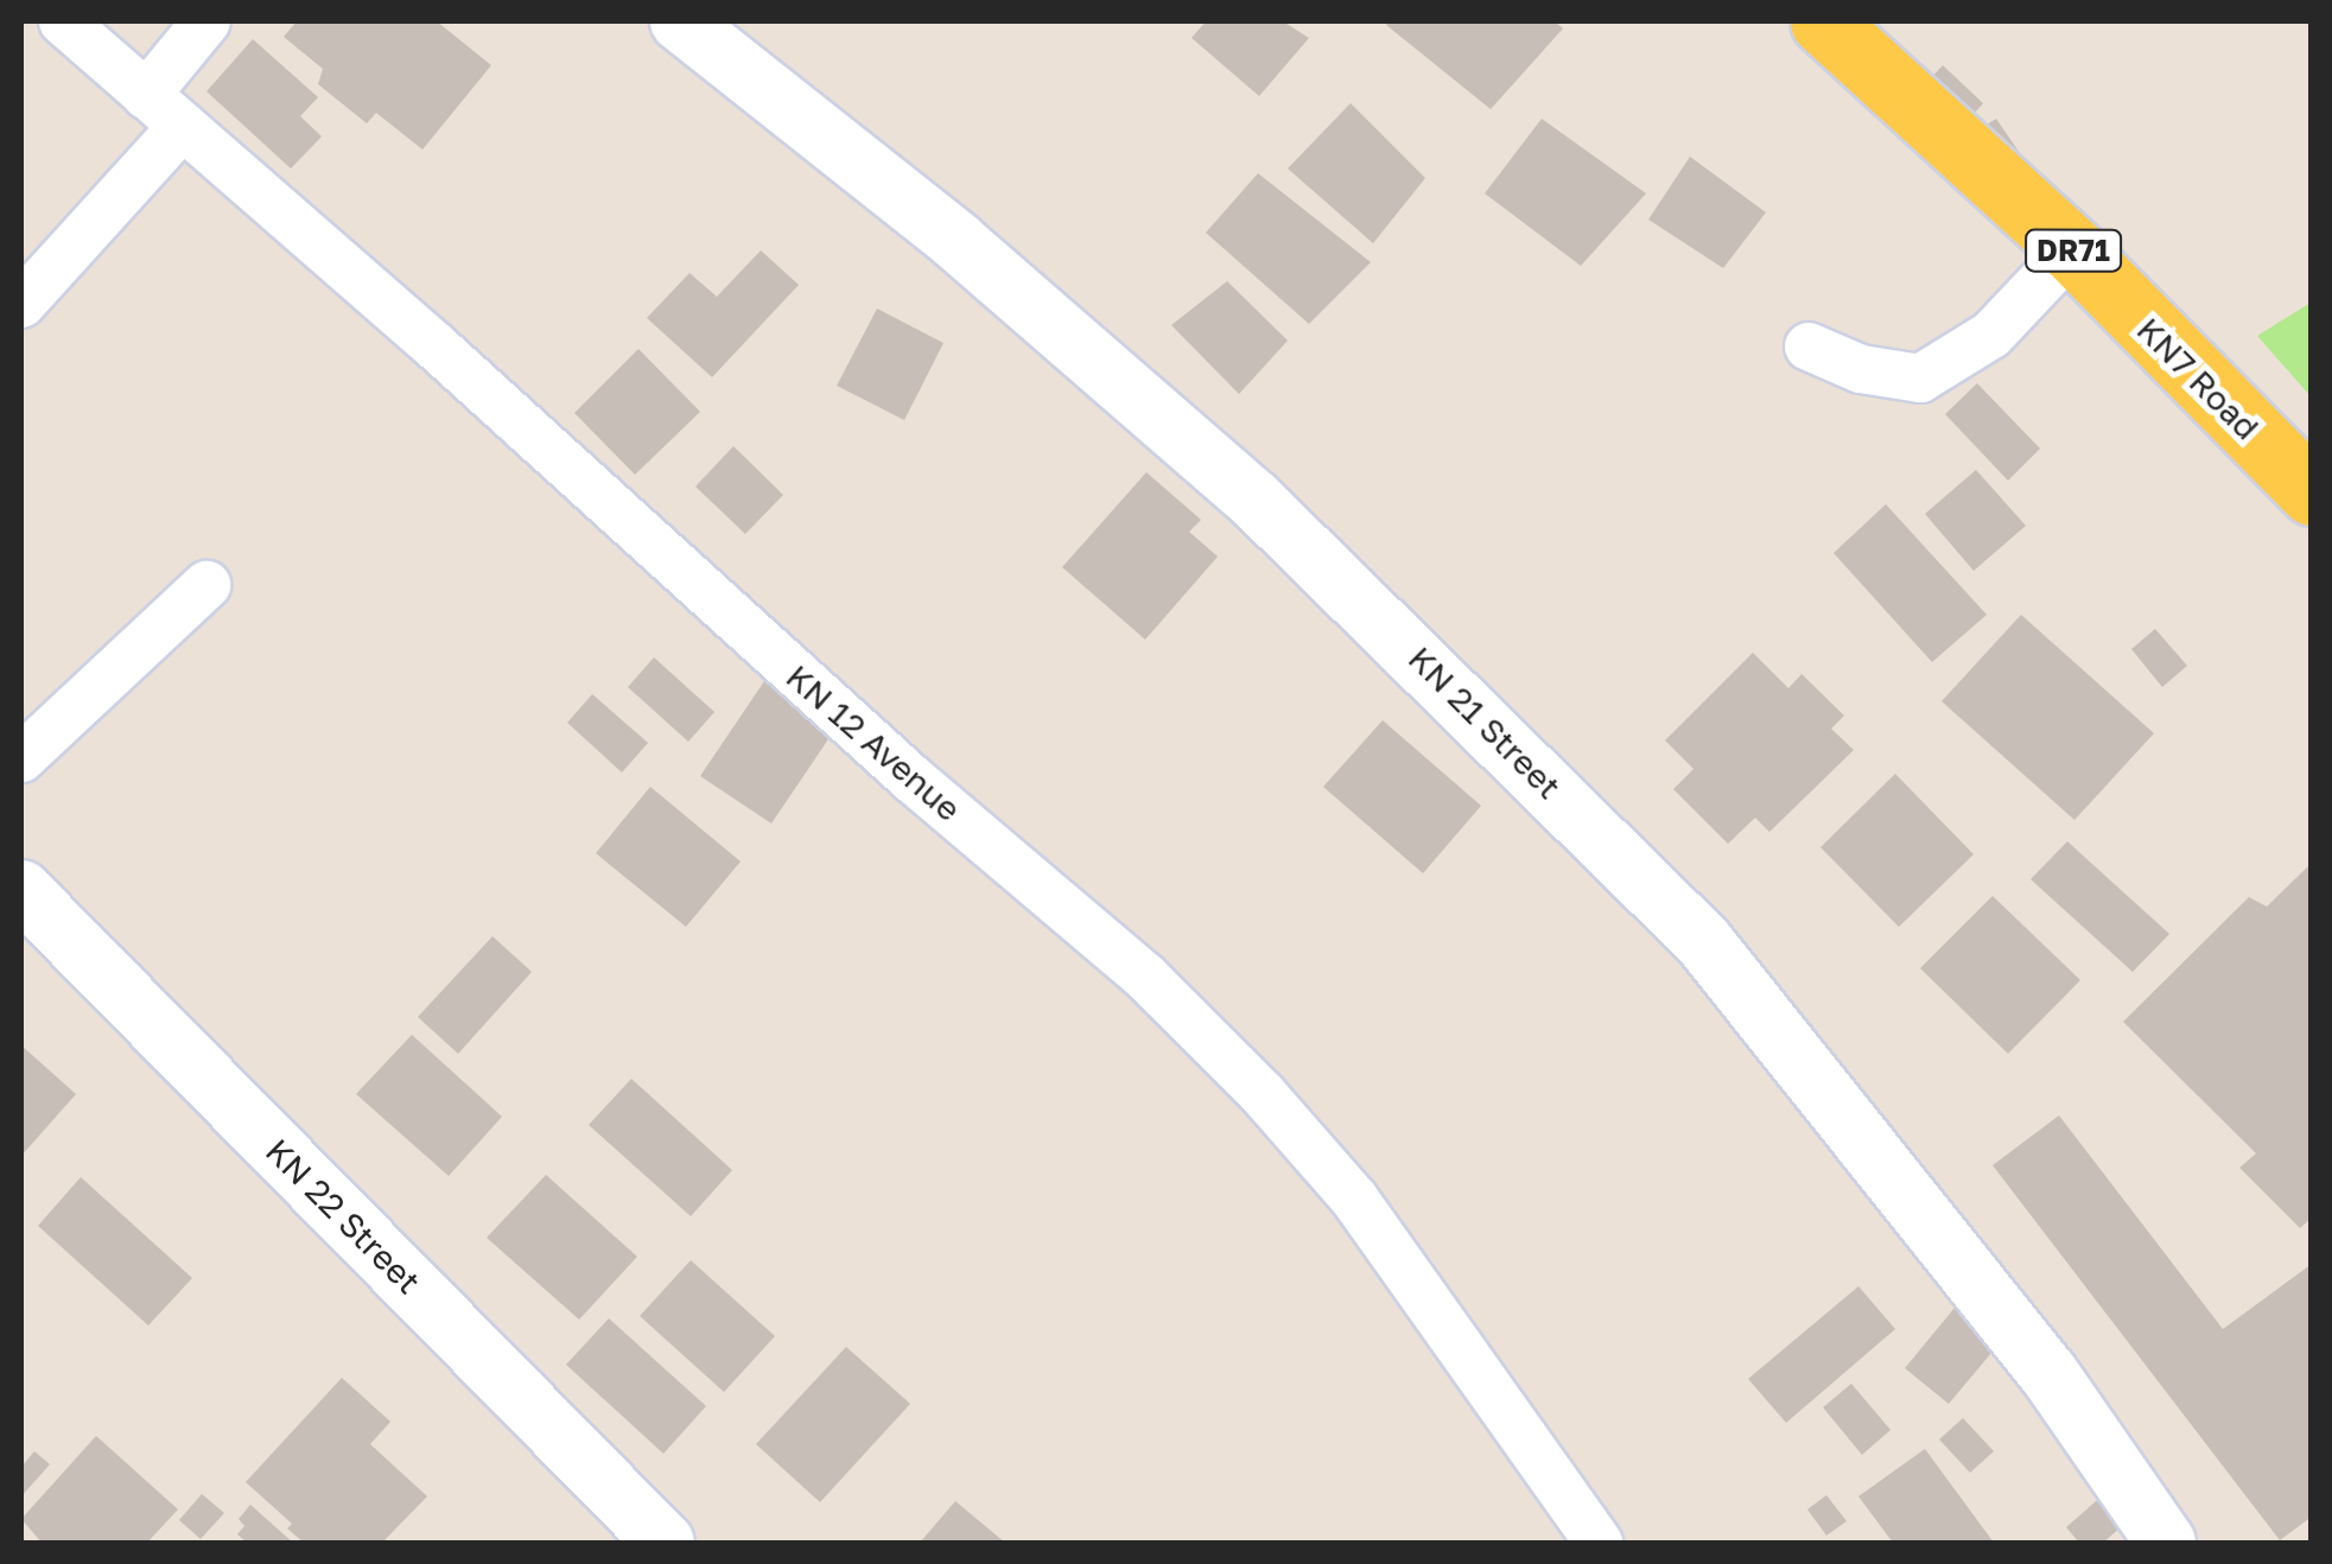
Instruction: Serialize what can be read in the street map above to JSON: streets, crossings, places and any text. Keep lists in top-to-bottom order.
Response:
{
  "streets": {
    "main road": ["DR71", "KN7 Road"],
    "street": ["KN 21 Street", "KN 12 Avenue", "KN 22 Street"]
  }
}
